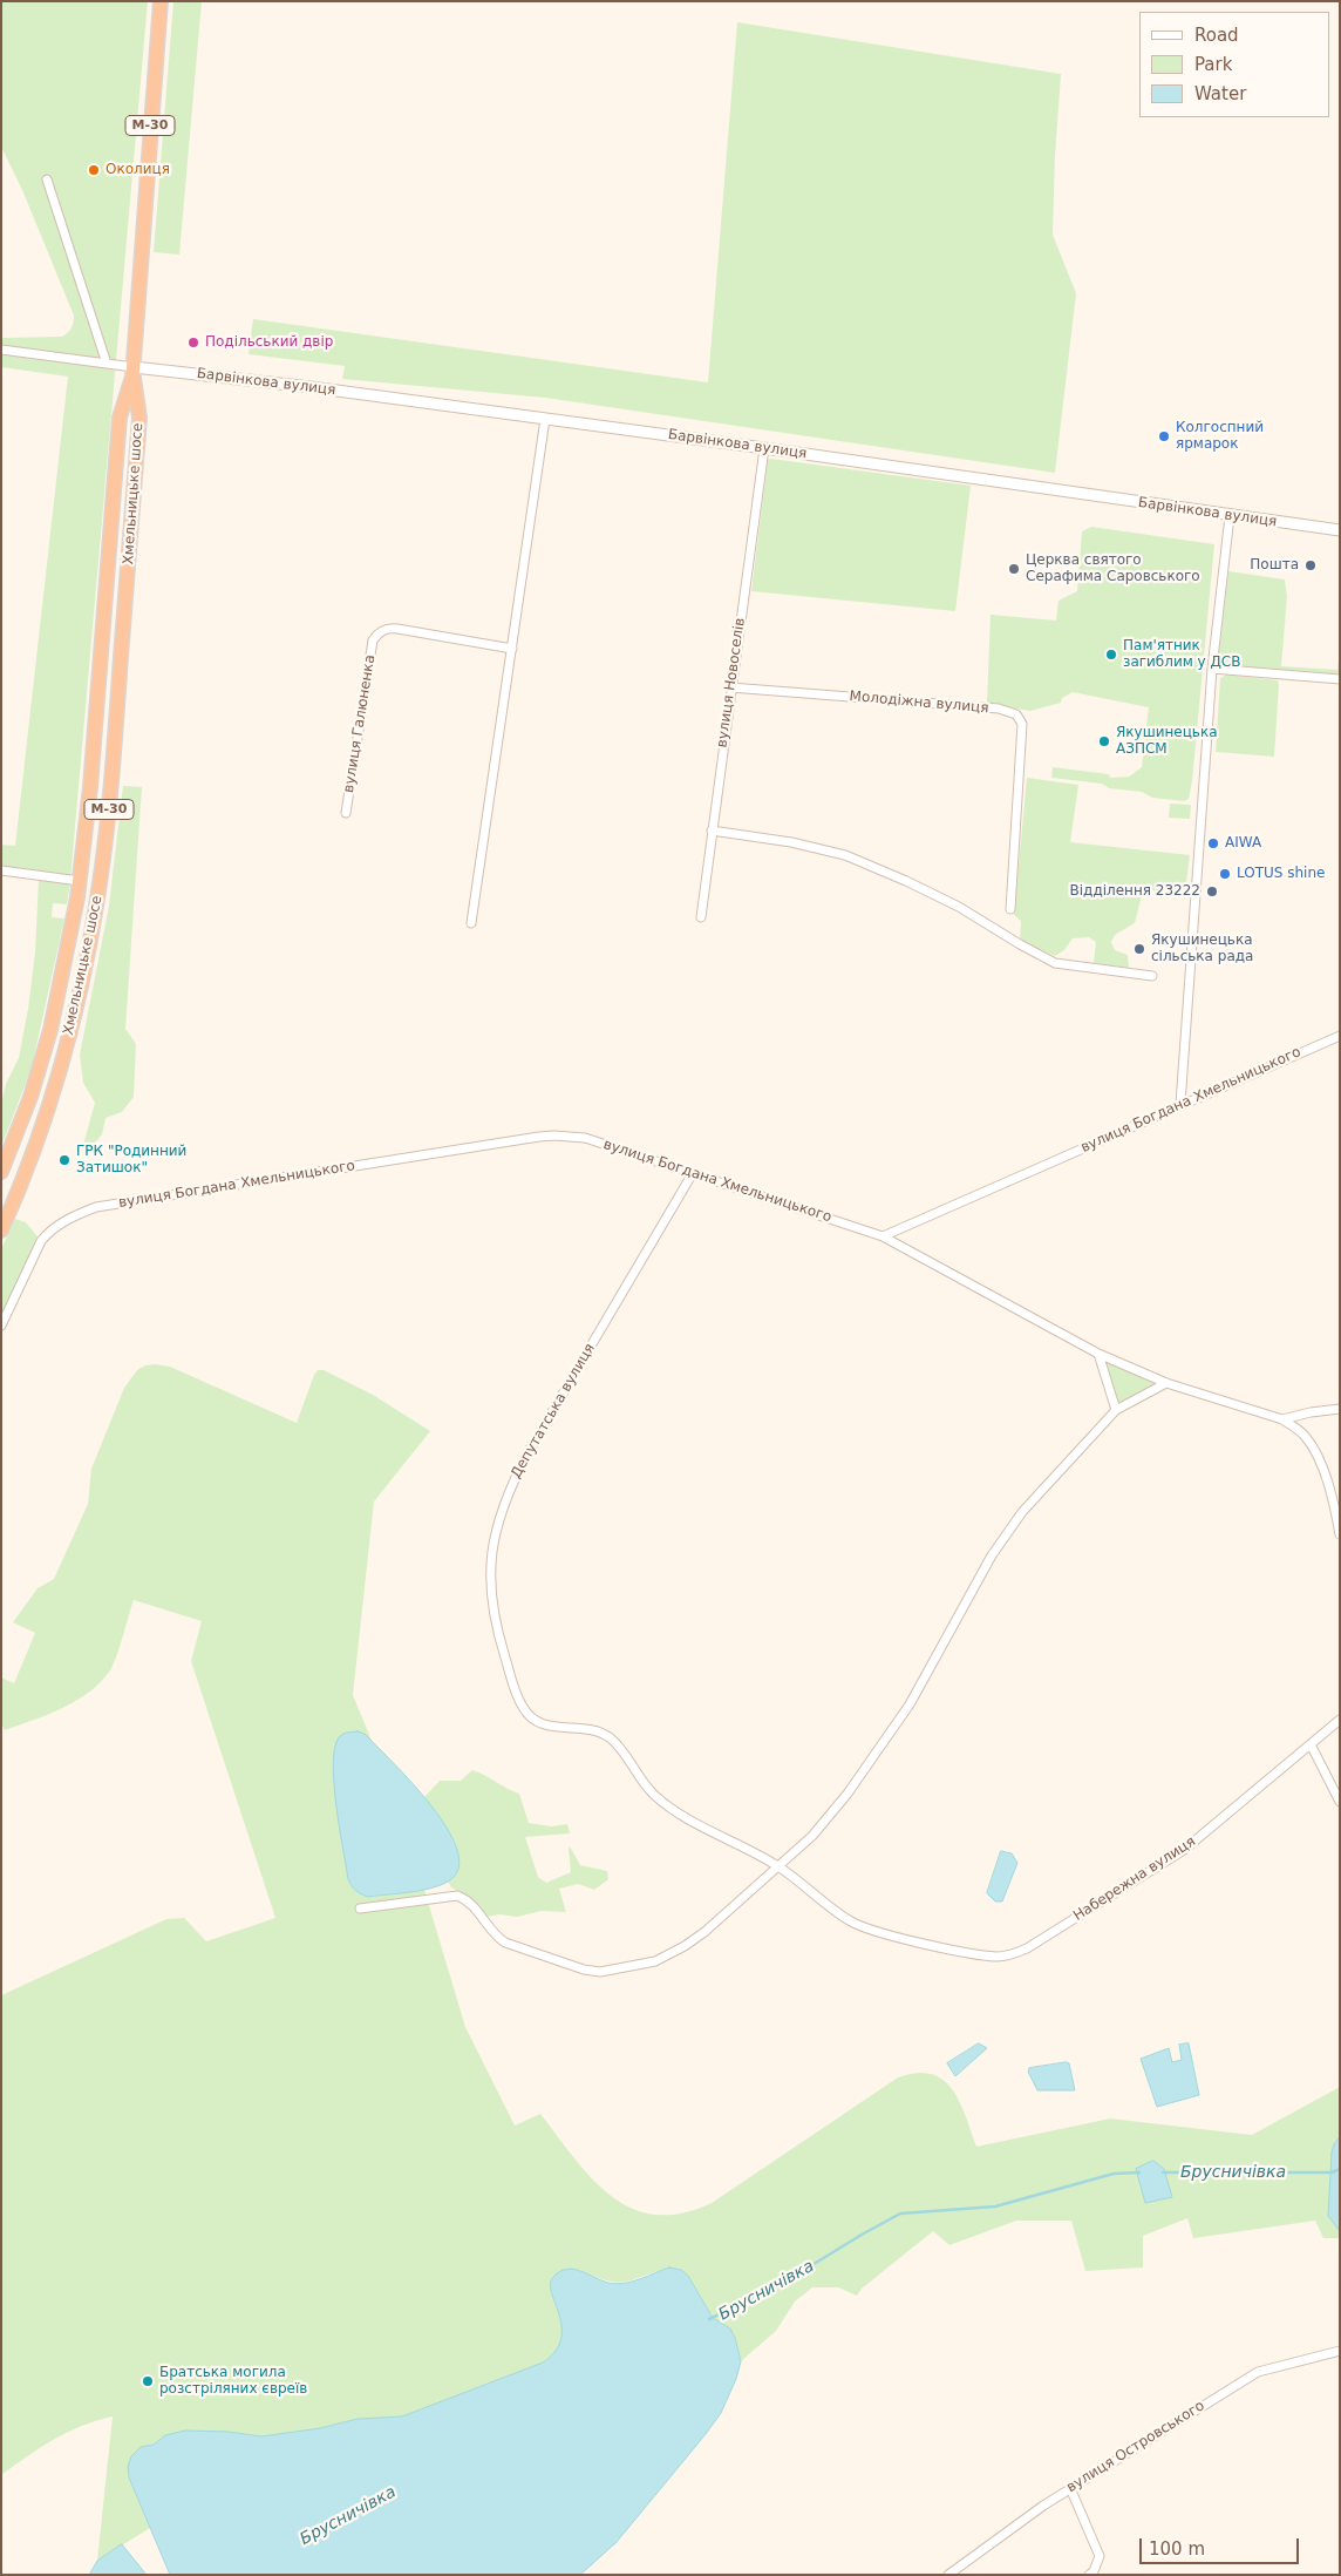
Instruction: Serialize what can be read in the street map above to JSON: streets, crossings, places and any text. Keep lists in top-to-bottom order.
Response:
{
  "streets": {
    "highway": ["М-30", "Хмельницьке шосе"],
    "street": [
      "Барвінкова вулиця",
      "вулиця Новоселів",
      "Молодіжна вулиця",
      "вулиця Галюненка",
      "вулиця Богдана Хмельницького",
      "Депутатська вулиця",
      "Набережна вулиця",
      "вулиця Островського"
    ]
  },
  "crossings": [
    ["М-30", "Барвінкова вулиця"],
    ["М-30", "Хмельницьке шосе"],
    ["Барвінкова вулиця", "Хмельницьке шосе"],
    ["Барвінкова вулиця", "вулиця Новоселів"],
    ["вулиця Новоселів", "Молодіжна вулиця"],
    ["вулиця Богдана Хмельницького", "Депутатська вулиця"],
    ["Депутатська вулиця", "Набережна вулиця"]
  ],
  "water": ["Брусничівка"],
  "places": [
    "Околиця",
    "Подільський двір",
    "Колгоспний ярмарок",
    "Пошта",
    "Церква святого Серафима Саровського",
    "Пам'ятник загиблим у ДСВ",
    "Якушинецька АЗПСМ",
    "AIWA",
    "LOTUS shine",
    "Відділення 23222",
    "Якушинецька сільська рада",
    "ГРК \"Родинний Затишок\"",
    "Братська могила розстріляних євреїв"
  ],
  "legend": ["Road", "Park", "Water"],
  "scale_bar": "100 m"
}
